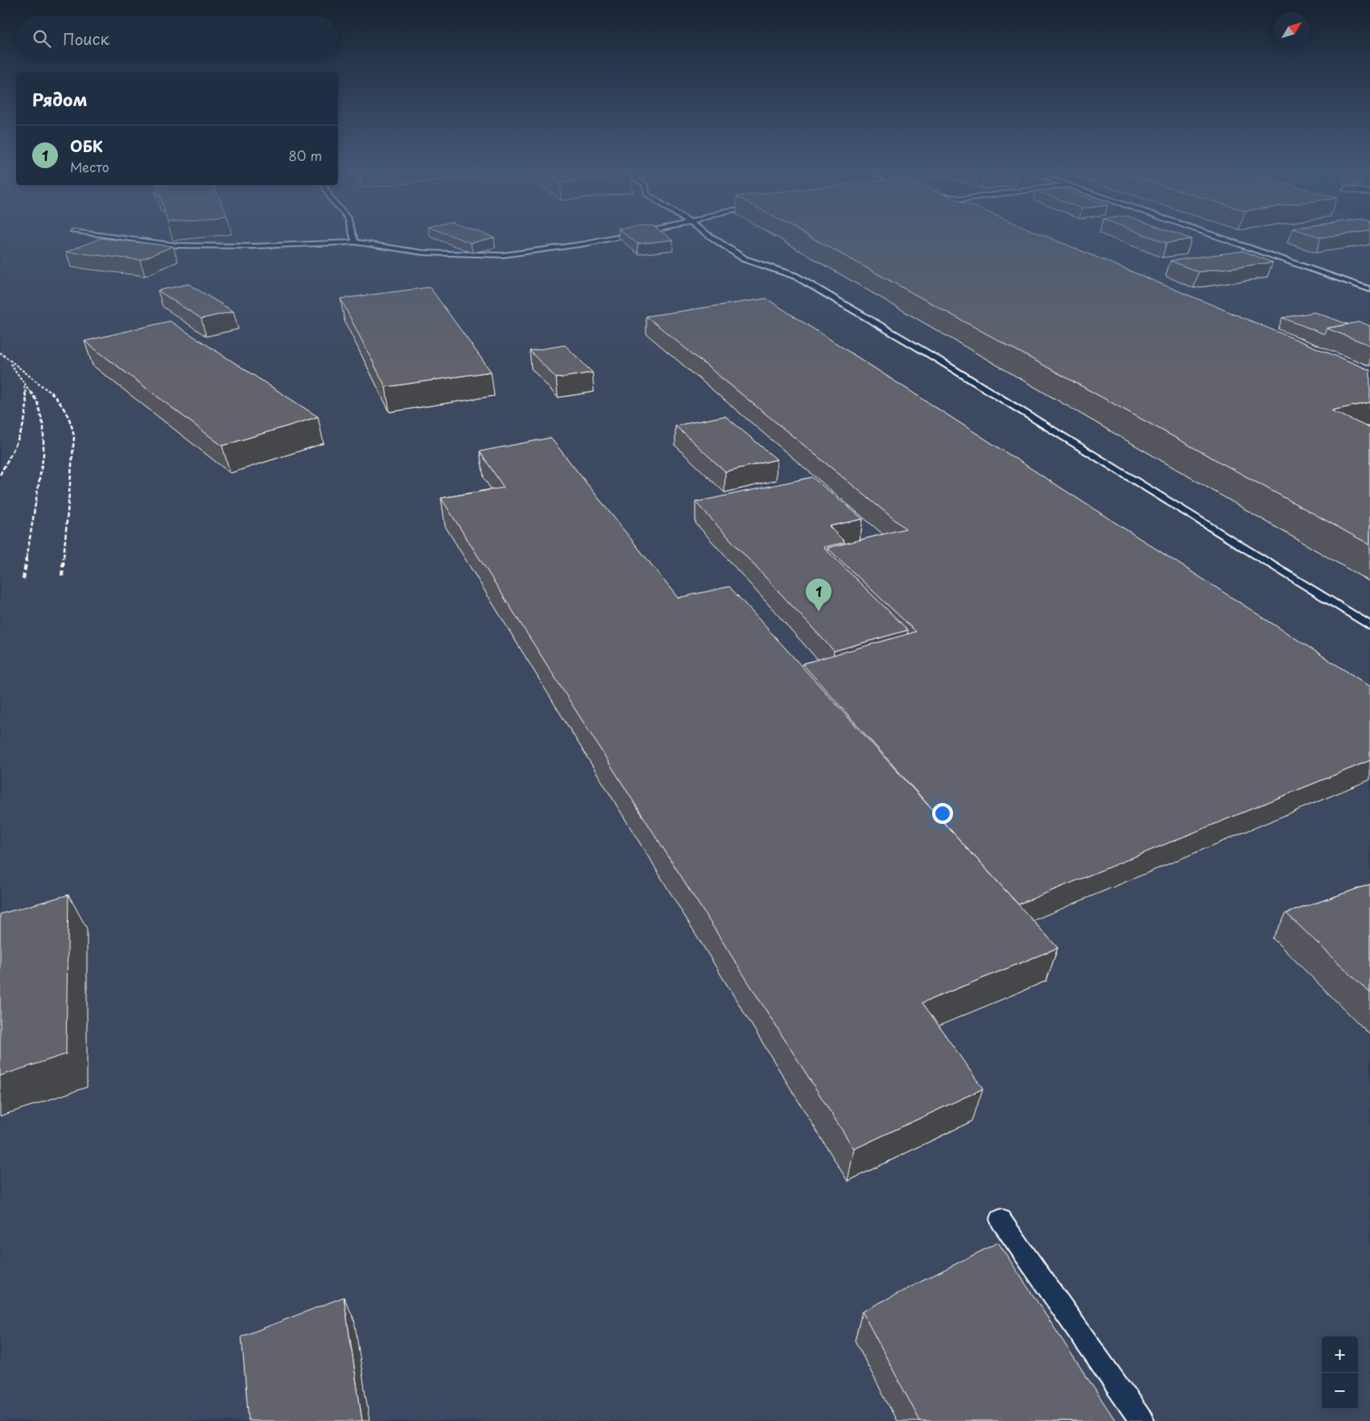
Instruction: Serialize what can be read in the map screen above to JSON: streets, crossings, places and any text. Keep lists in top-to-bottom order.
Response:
{
  "north": "top right",
  "page": {
    "search": "Поиск",
    "heading": "Рядом",
    "list": [
      {
        "mark": "1",
        "name": "ОБК",
        "note": "Место",
        "value": "80 m"
      }
    ],
    "pins": "1",
    "map_buttons": ["+", "−"]
  }
}
